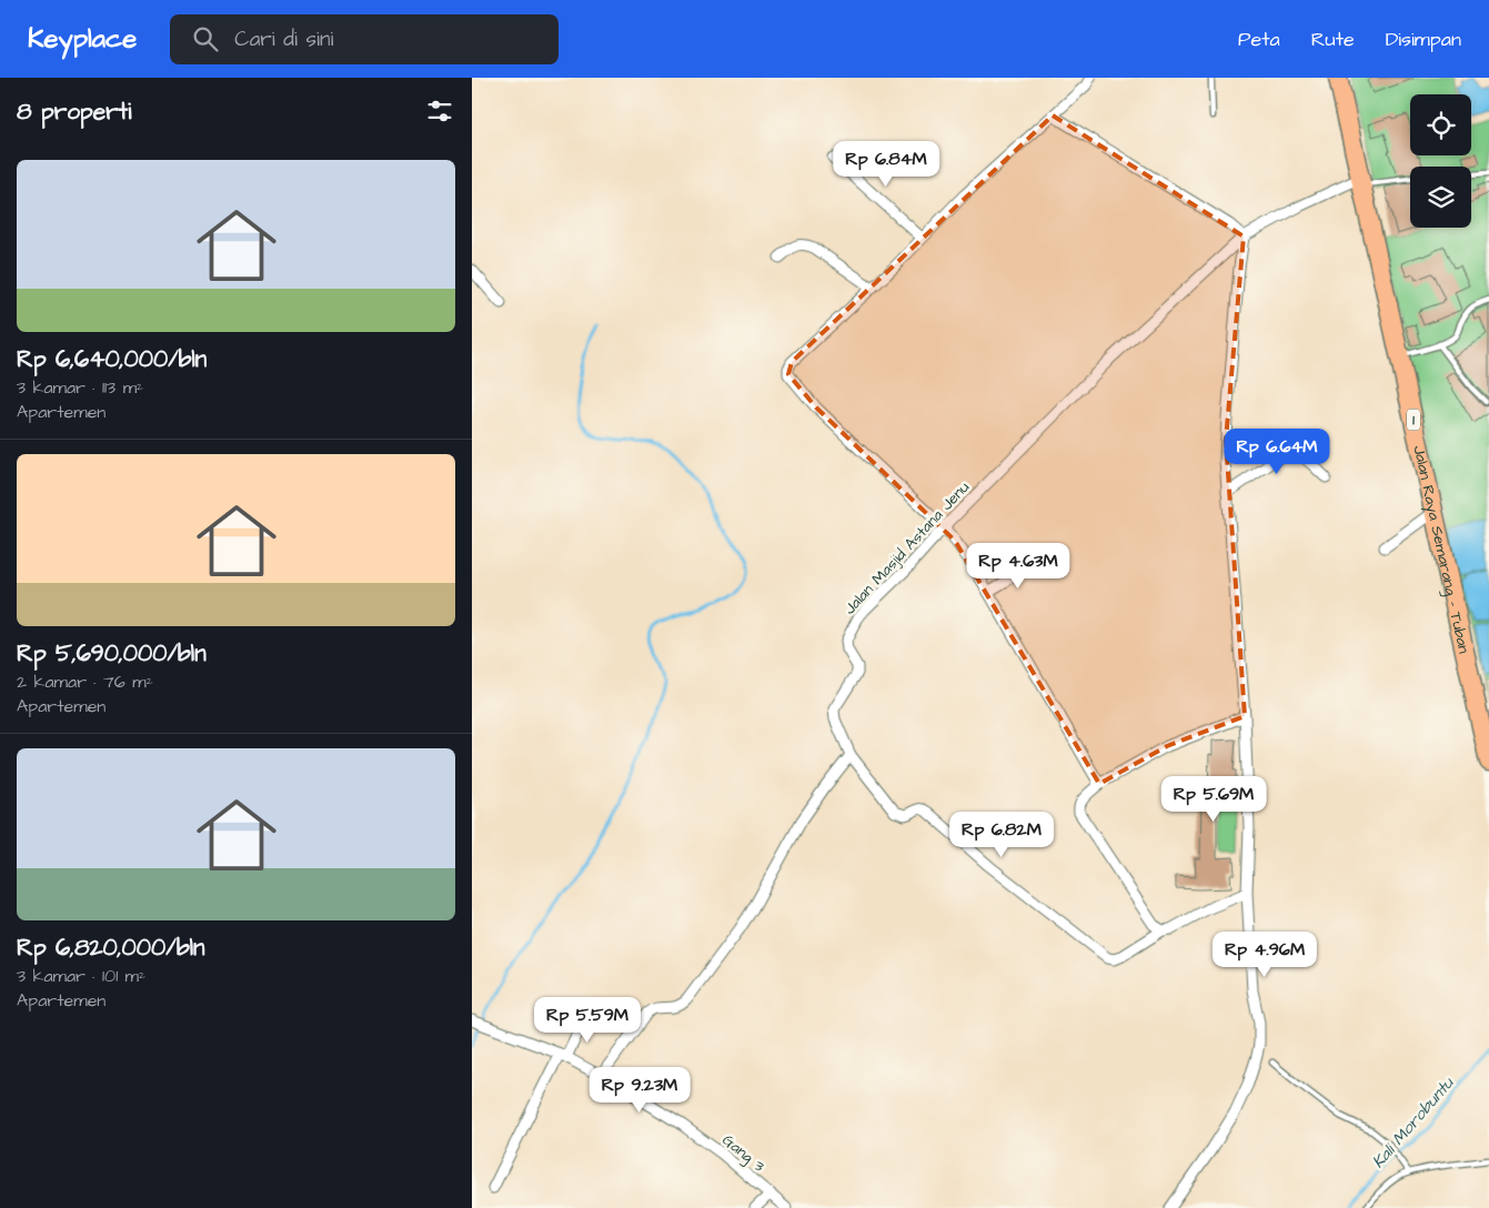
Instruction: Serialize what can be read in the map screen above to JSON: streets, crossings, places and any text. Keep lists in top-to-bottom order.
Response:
{
  "streets": {
    "highway": ["1", "Jalan Raya Semarang - Tuban"],
    "street": ["Jalan Masjid Astana Jenu", "Gang 3"]
  },
  "crossings": [
    ["Jalan Masjid Astana Jenu", "Jalan Raya Semarang - Tuban"]
  ],
  "water": ["Kali Morobuntu"],
  "page": {
    "header": "Keyplace",
    "search": "Cari di sini",
    "nav": ["Peta", "Rute", "Disimpan"],
    "heading": "8 properti",
    "price": [
      "Rp 6.84M",
      "Rp 6.64M",
      "Rp 4.63M",
      "Rp 5.69M",
      "Rp 6.82M",
      "Rp 4.96M",
      "Rp 5.59M",
      "Rp 9.23M"
    ],
    "list": [
      {
        "name": "Rp 6,640,000/bln",
        "note": "3 kamar · 113 m² · Apartemen"
      },
      {
        "name": "Rp 5,690,000/bln",
        "note": "2 kamar · 76 m² · Apartemen"
      },
      {
        "name": "Rp 6,820,000/bln",
        "note": "3 kamar · 101 m² · Apartemen"
      }
    ]
  }
}
